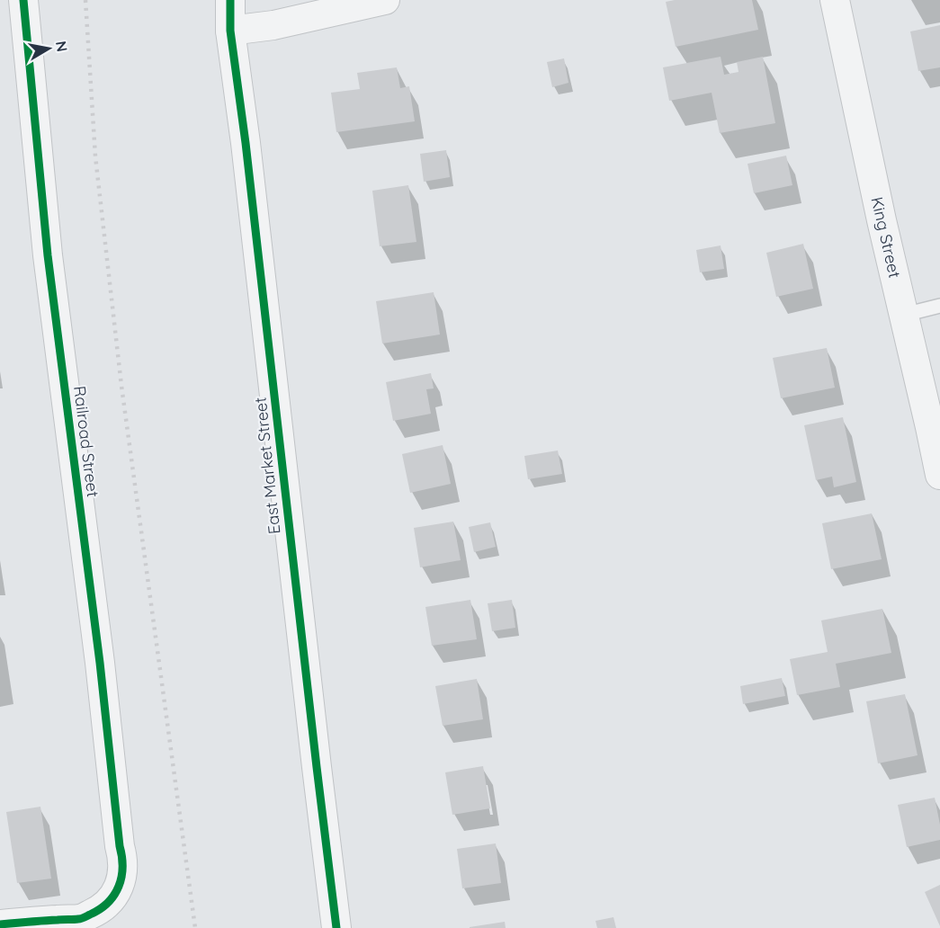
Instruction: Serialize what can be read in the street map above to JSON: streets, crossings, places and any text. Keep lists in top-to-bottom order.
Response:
{
  "streets": {
    "street": ["King Street", "Railroad Street", "East Market Street"]
  },
  "north": "right"
}
